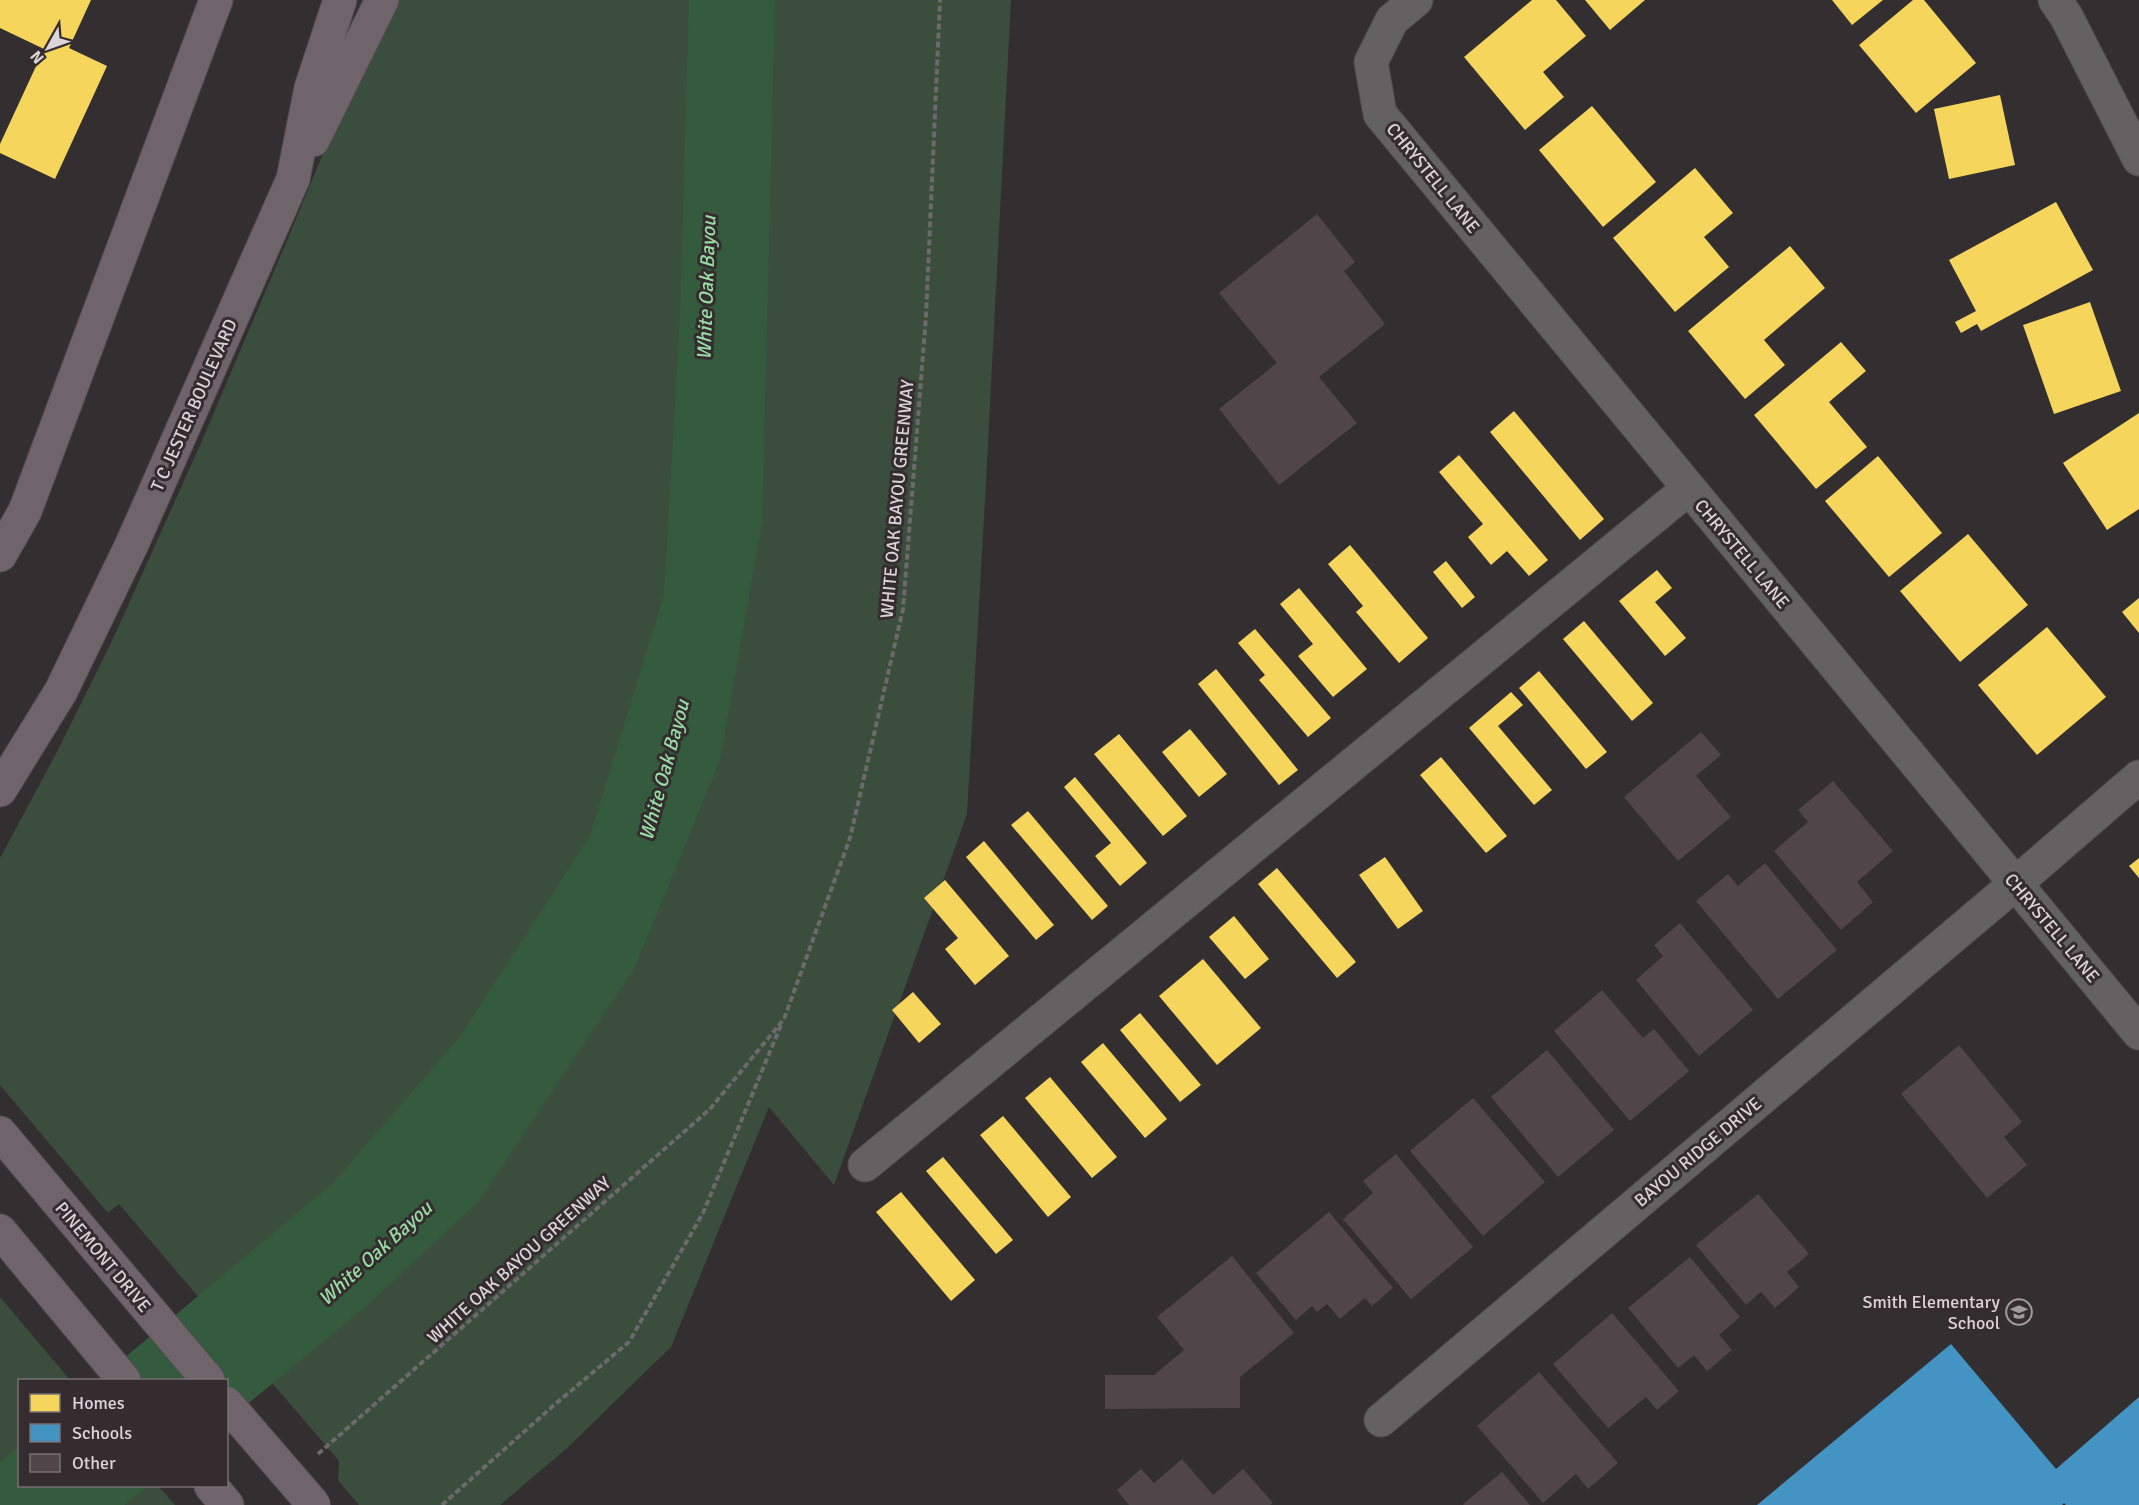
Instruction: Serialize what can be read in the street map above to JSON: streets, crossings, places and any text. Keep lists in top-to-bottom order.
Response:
{
  "streets": {
    "main road": ["T C JESTER BOULEVARD", "PINEMONT DRIVE"],
    "street": ["CHRYSTELL LANE", "BAYOU RIDGE DRIVE"],
    "path": ["WHITE OAK BAYOU GREENWAY"]
  },
  "crossings": [
    ["CHRYSTELL LANE", "BAYOU RIDGE DRIVE"]
  ],
  "water": ["White Oak Bayou"],
  "places": {
    "school or university": ["Smith Elementary School"]
  },
  "legend": ["Homes", "Schools", "Other"],
  "north": "bottom left"
}
